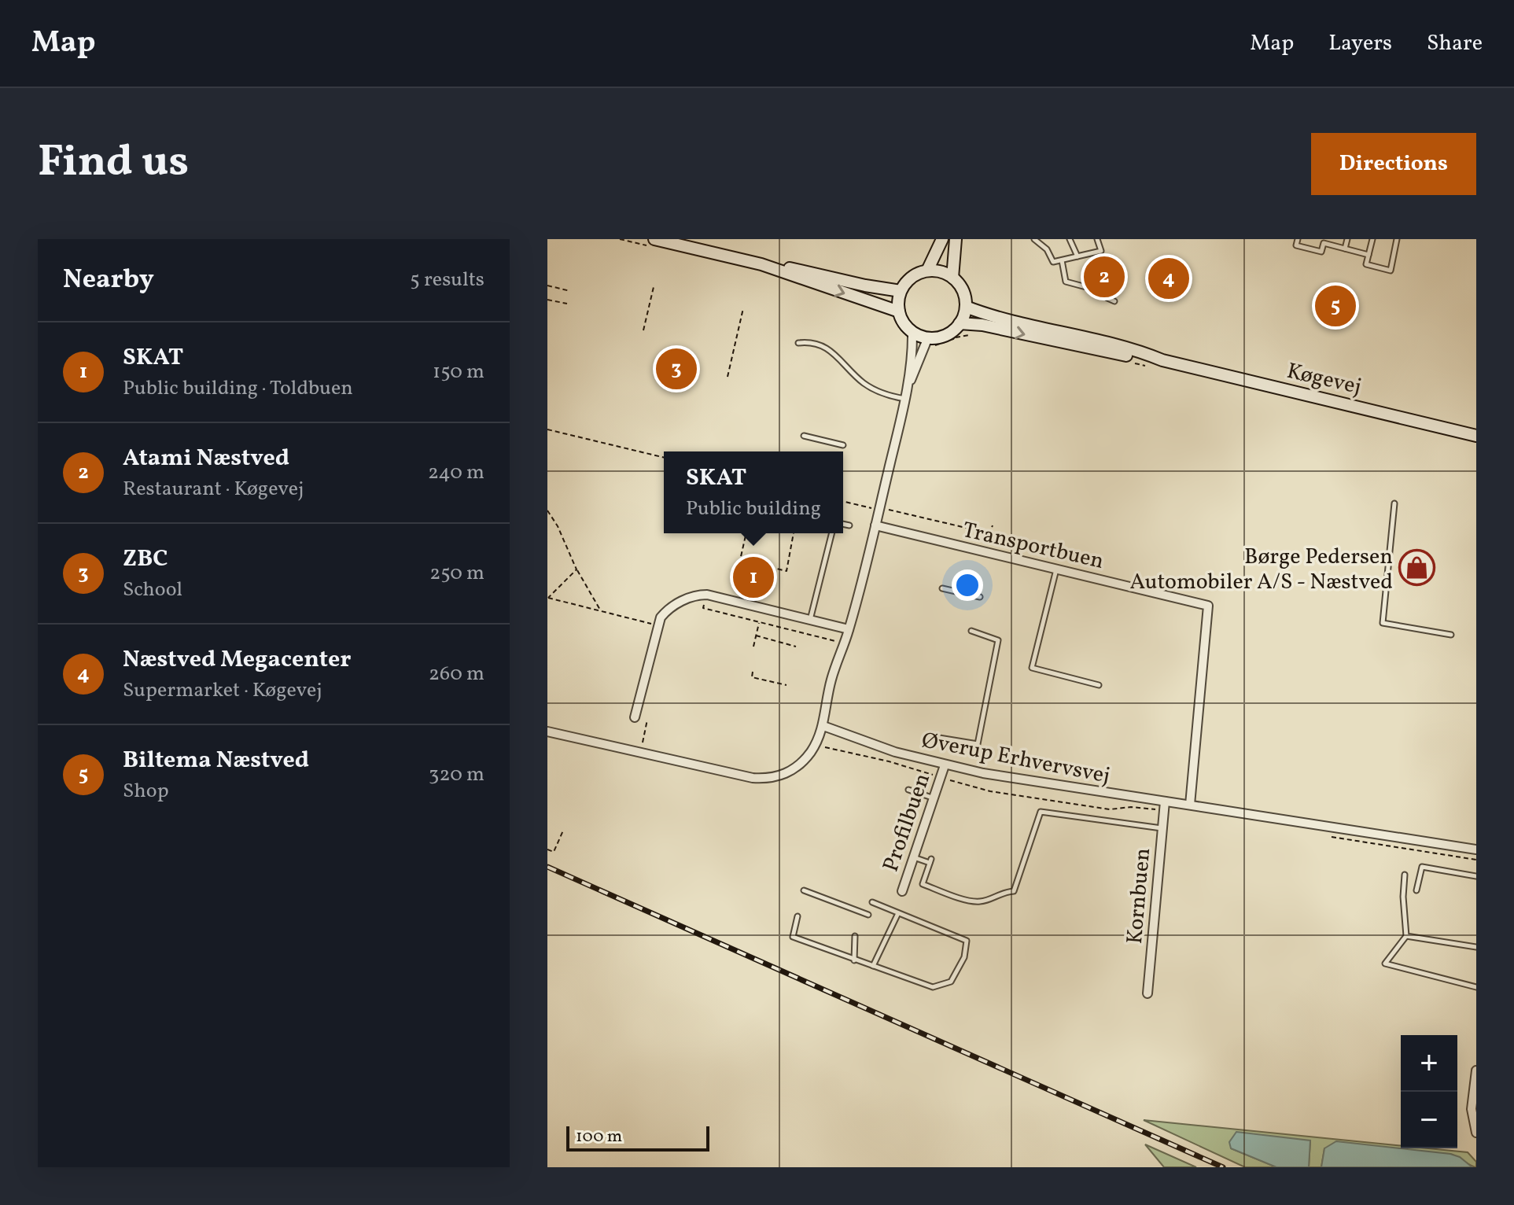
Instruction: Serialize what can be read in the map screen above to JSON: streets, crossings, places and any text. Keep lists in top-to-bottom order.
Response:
{
  "streets": {
    "street": [
      "Køgevej",
      "Transportbuen",
      "Øverup Erhvervsvej",
      "Profilbuen",
      "Kornbuen"
    ]
  },
  "crossings": [
    ["Transportbuen", "Øverup Erhvervsvej"],
    ["Øverup Erhvervsvej", "Profilbuen"],
    ["Øverup Erhvervsvej", "Kornbuen"]
  ],
  "places": {
    "shop": ["Børge Pedersen Automobiler A/S - Næstved"]
  },
  "scale_bar": "100 m",
  "page": {
    "header": "Map",
    "nav": ["Map", "Layers", "Share"],
    "title": "Find us",
    "buttons": "Directions",
    "heading": ["Nearby", "5 results"],
    "pins": [
      "2",
      "4",
      "5",
      "3",
      "1"
    ],
    "list": [
      {
        "mark": "1",
        "name": "SKAT",
        "note": "Public building · Toldbuen",
        "value": "150 m"
      },
      {
        "mark": "2",
        "name": "Atami Næstved",
        "note": "Restaurant · Køgevej",
        "value": "240 m"
      },
      {
        "mark": "3",
        "name": "ZBC",
        "note": "School",
        "value": "250 m"
      },
      {
        "mark": "4",
        "name": "Næstved Megacenter",
        "note": "Supermarket · Køgevej",
        "value": "260 m"
      },
      {
        "mark": "5",
        "name": "Biltema Næstved",
        "note": "Shop",
        "value": "320 m"
      }
    ],
    "popup": ["SKAT", "Public building"],
    "map_buttons": ["+", "−"],
    "scale": "100 m"
  }
}
